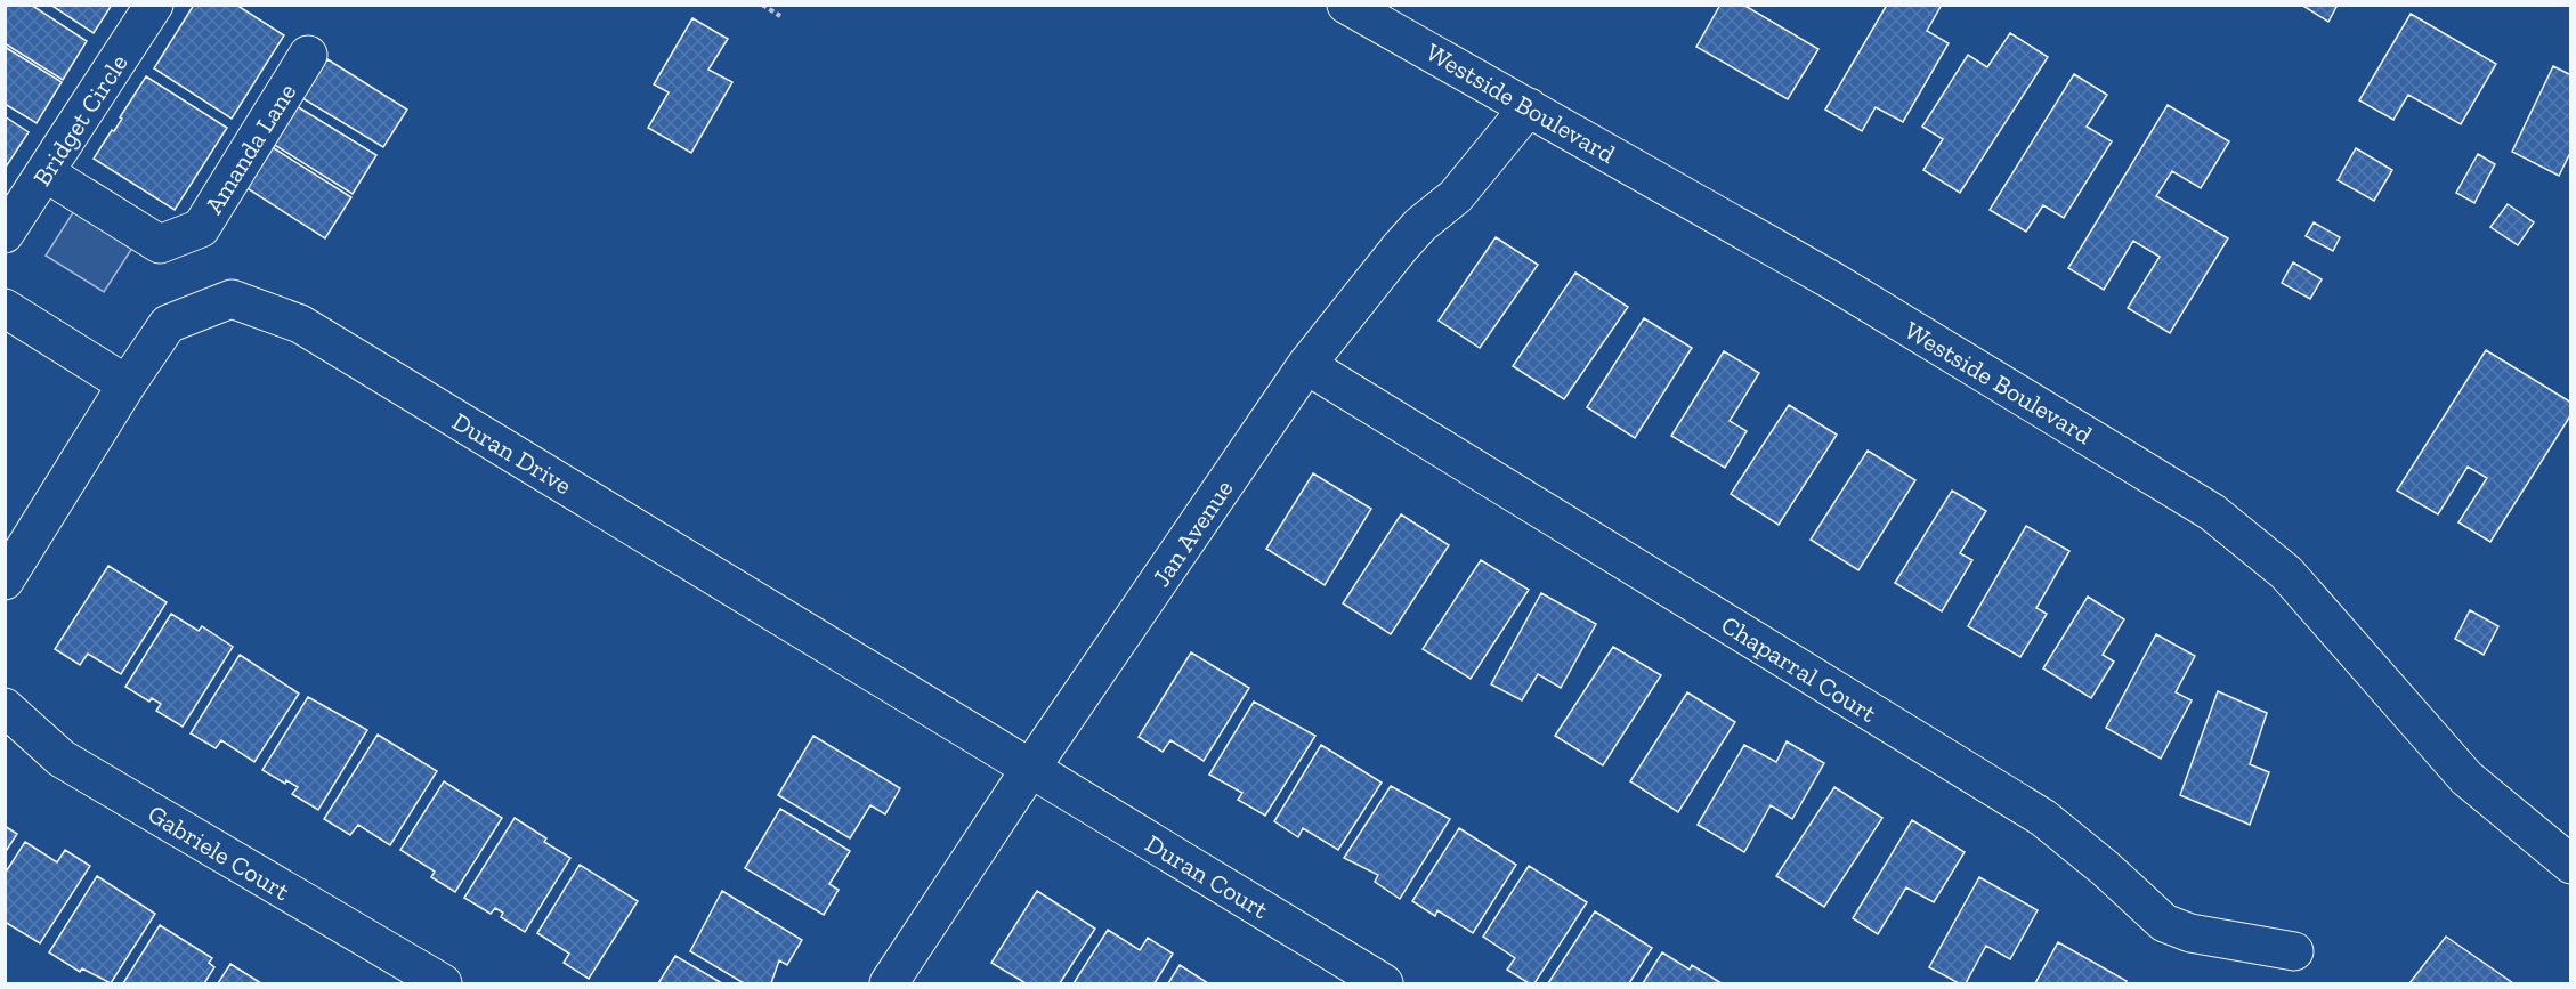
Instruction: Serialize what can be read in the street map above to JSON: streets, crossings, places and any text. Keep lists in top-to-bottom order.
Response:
{
  "streets": {
    "street": [
      "Westside Boulevard",
      "Bridget Circle",
      "Amanda Lane",
      "Duran Drive",
      "Jan Avenue",
      "Chaparral Court",
      "Gabriele Court",
      "Duran Court"
    ]
  },
  "crossings": [
    ["Westside Boulevard", "Jan Avenue"],
    ["Bridget Circle", "Amanda Lane"],
    ["Duran Drive", "Jan Avenue"],
    ["Duran Drive", "Duran Court"],
    ["Jan Avenue", "Chaparral Court"],
    ["Jan Avenue", "Duran Court"]
  ]
}
